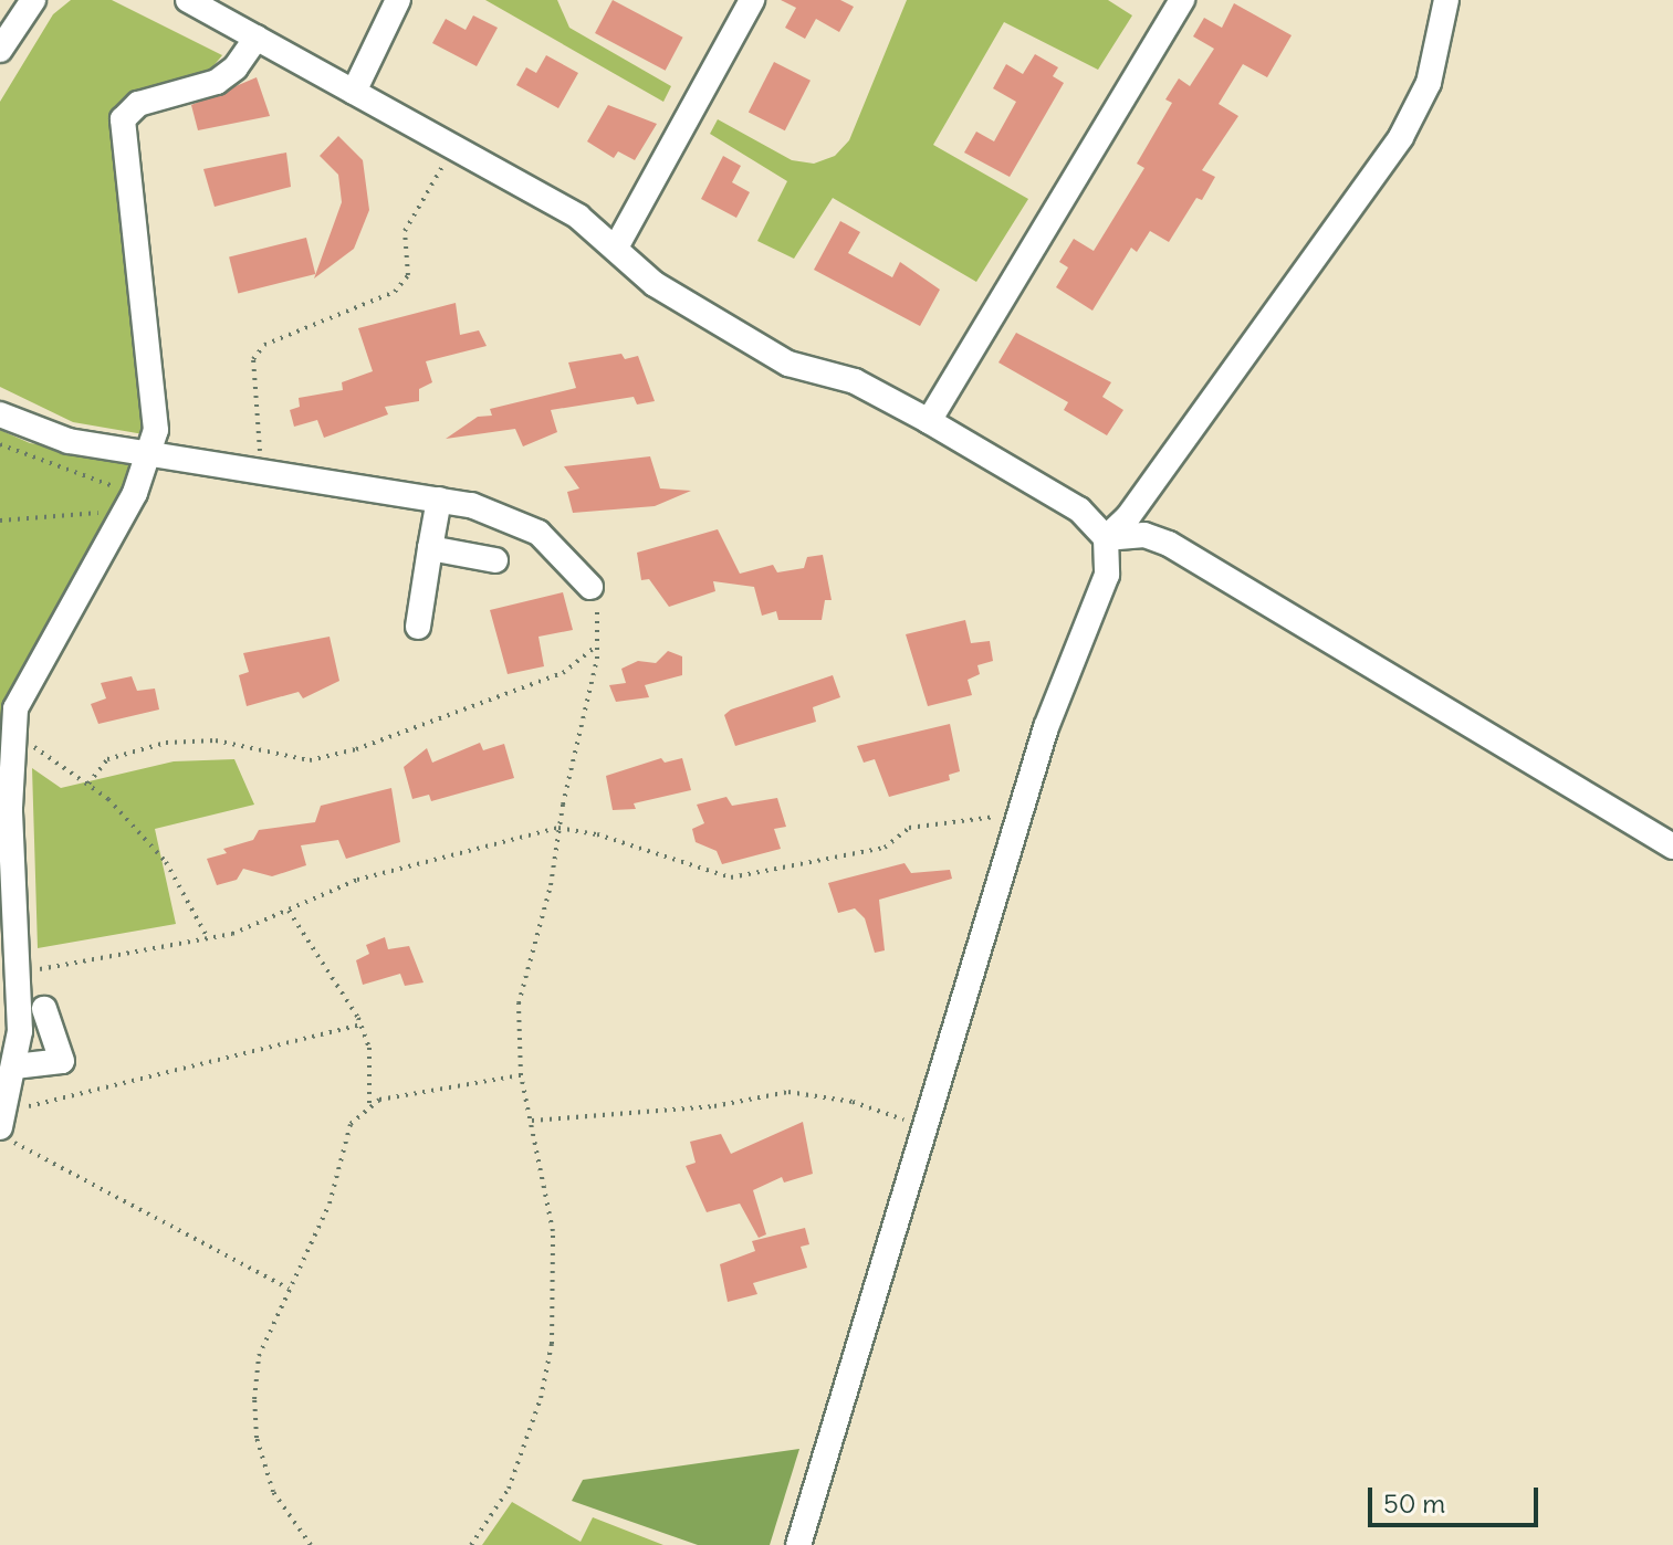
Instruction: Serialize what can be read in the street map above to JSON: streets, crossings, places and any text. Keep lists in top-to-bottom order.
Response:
{
  "scale_bar": "50 m"
}
